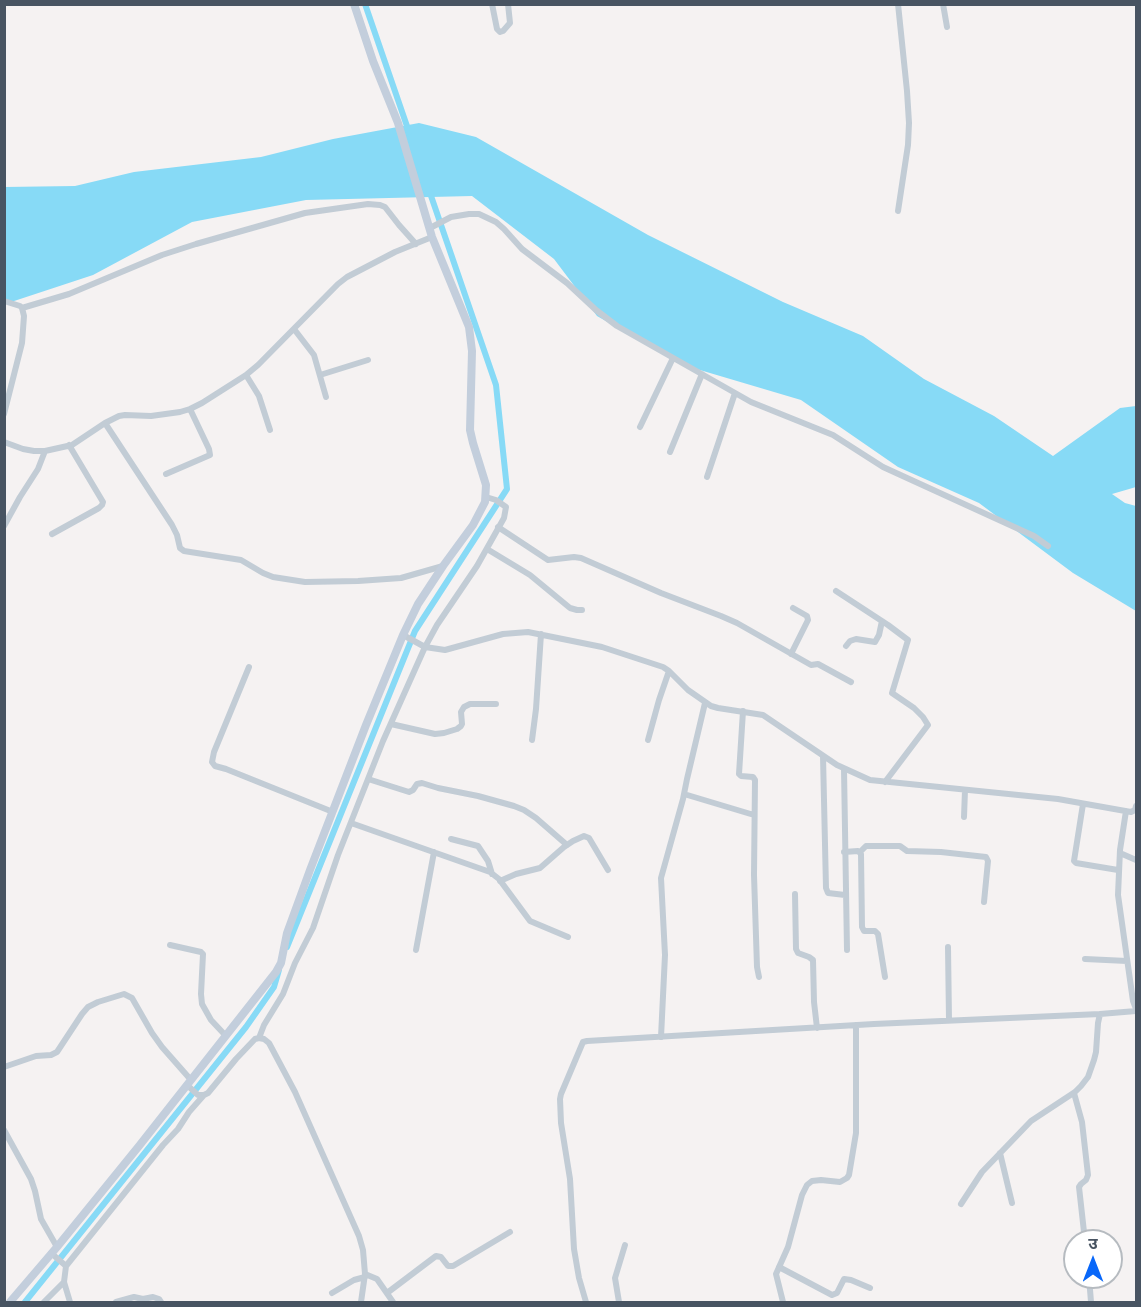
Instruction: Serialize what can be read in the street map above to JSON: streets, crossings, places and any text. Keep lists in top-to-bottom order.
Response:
{
  "north": "top"
}
